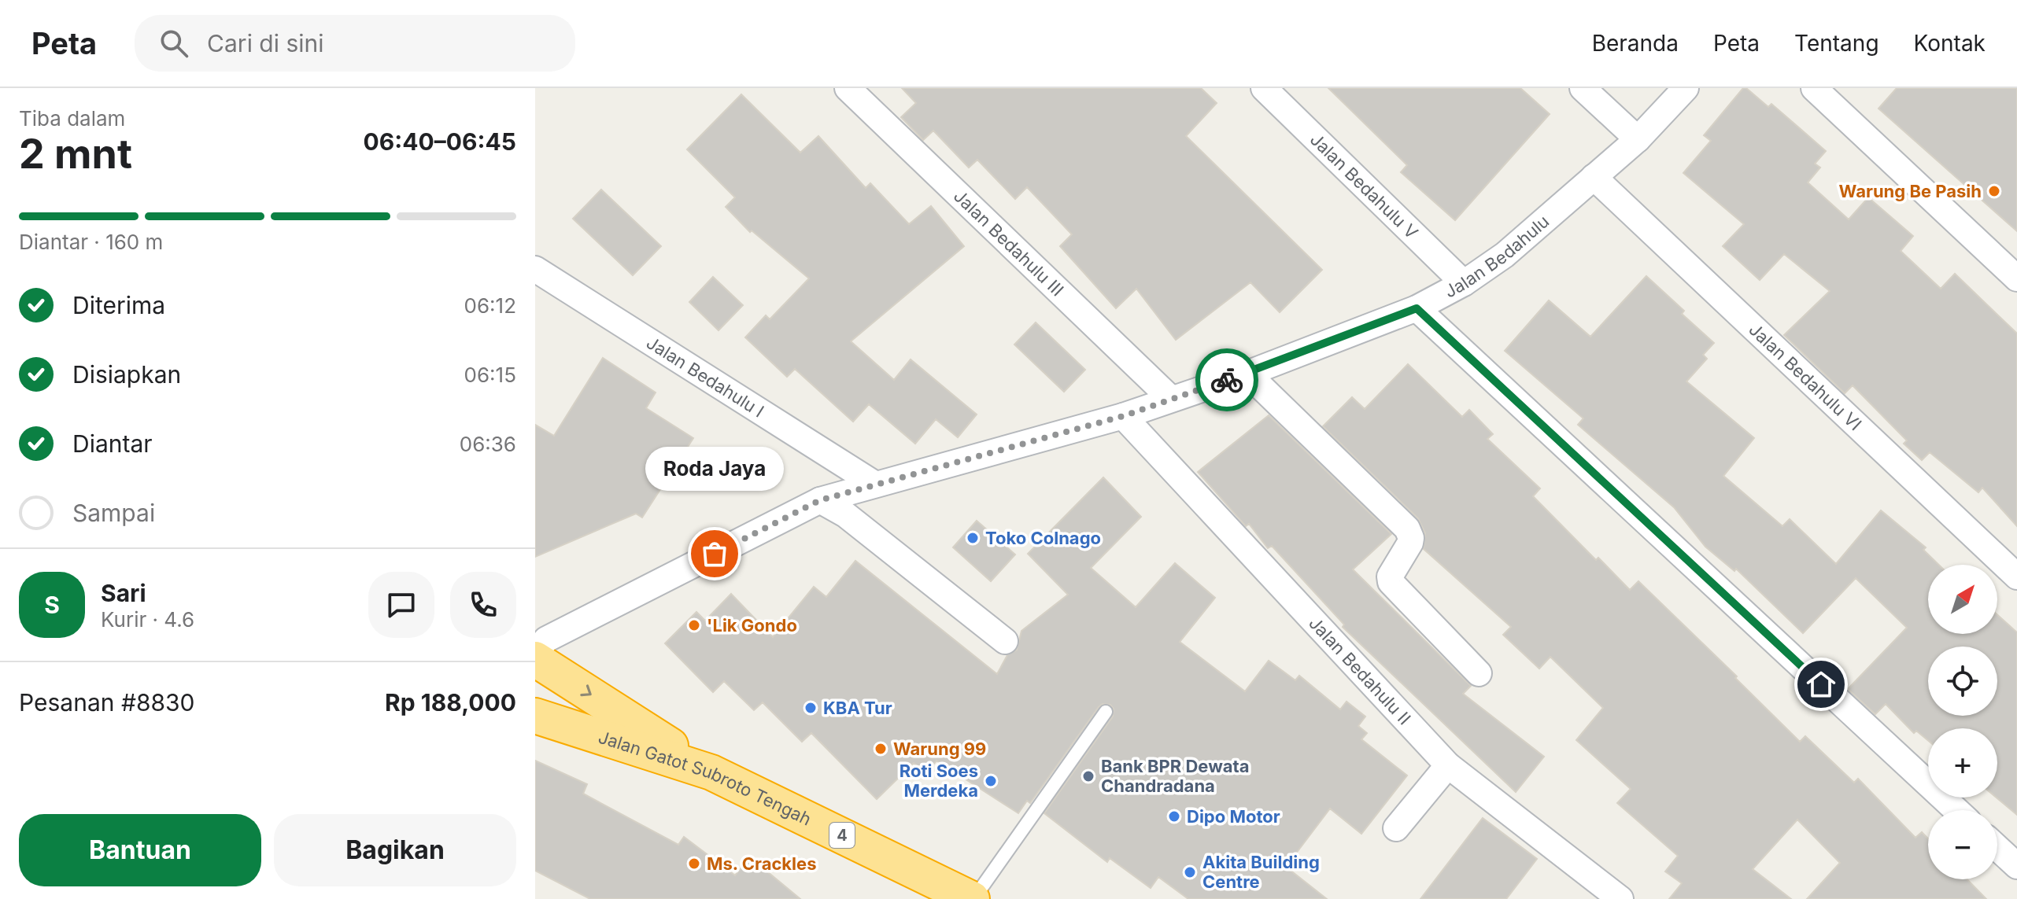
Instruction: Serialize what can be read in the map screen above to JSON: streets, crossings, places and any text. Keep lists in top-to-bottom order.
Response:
{
  "streets": {
    "highway": ["Jalan Gatot Subroto Tengah", "4"],
    "street": [
      "Jalan Bedahulu V",
      "Jalan Bedahulu III",
      "Jalan Bedahulu",
      "Jalan Bedahulu I",
      "Jalan Bedahulu VI",
      "Jalan Bedahulu II"
    ]
  },
  "crossings": [
    ["Jalan Bedahulu V", "Jalan Bedahulu"],
    ["Jalan Bedahulu III", "Jalan Bedahulu"],
    ["Jalan Bedahulu", "Jalan Bedahulu I"],
    ["Jalan Bedahulu", "Jalan Bedahulu VI"],
    ["Jalan Bedahulu", "Jalan Bedahulu II"],
    ["Jalan Gatot Subroto Tengah", "4"]
  ],
  "places": [
    "Warung Be Pasih",
    "Toko Colnago",
    "Roda Jaya",
    "'Lik Gondo",
    "KBA Tur",
    "Warung 99",
    "Bank BPR Dewata Chandradana",
    "Roti Soes Merdeka",
    "Dipo Motor",
    "Ms. Crackles",
    "Akita Building Centre"
  ],
  "north": "top right",
  "page": {
    "header": "Peta",
    "search": "Cari di sini",
    "nav": [
      "Beranda",
      "Peta",
      "Tentang",
      "Kontak"
    ],
    "heading": ["2 mnt", "Tiba dalam", "06:40–06:45"],
    "panel": [
      "Sari",
      "Kurir · 4.6",
      "Pesanan #8830",
      "Rp 188,000"
    ],
    "bar": "Diantar · 160 m",
    "list": [
      ["Diterima", "06:12"],
      ["Disiapkan", "06:15"],
      ["Diantar", "06:36"],
      "Sampai"
    ],
    "bubble": "Roda Jaya",
    "map_buttons": ["+", "−"],
    "round": "S",
    "buttons": ["Bantuan", "Bagikan"]
  }
}
